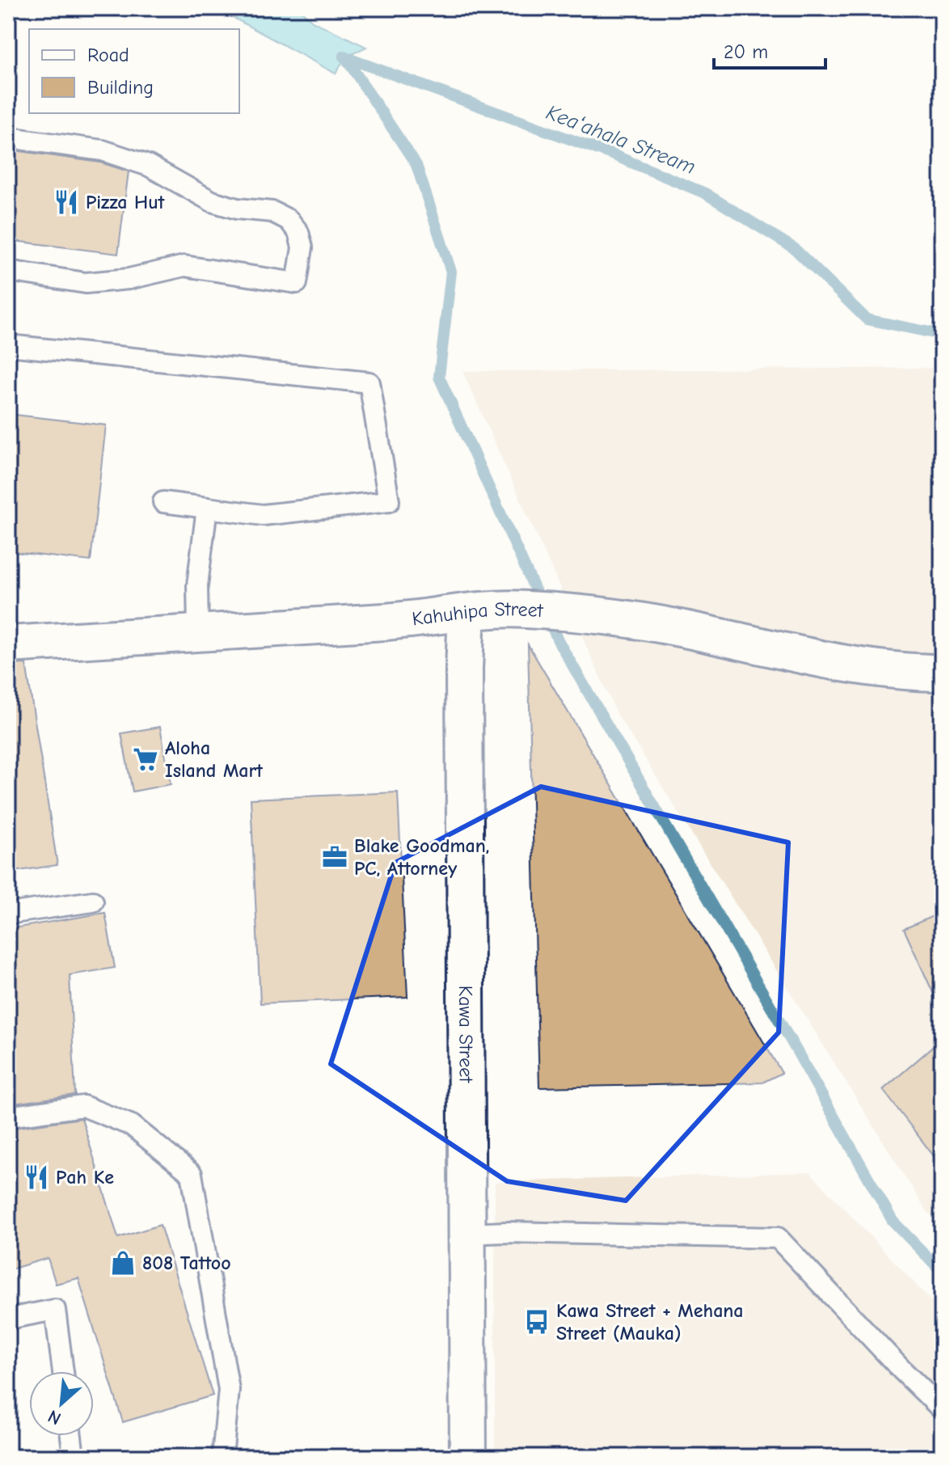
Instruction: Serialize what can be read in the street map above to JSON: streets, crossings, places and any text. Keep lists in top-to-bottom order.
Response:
{
  "streets": {
    "street": ["Kahuhipa Street", "Kawa Street"]
  },
  "crossings": [
    ["Kahuhipa Street", "Kawa Street"]
  ],
  "water": ["Keaʻahala Stream"],
  "places": {
    "restaurant": ["Pizza Hut", "Pah Ke"],
    "supermarket": ["Aloha Island Mart"],
    "office": ["Blake Goodman, PC, Attorney"],
    "shop": ["808 Tattoo"],
    "bus stop": ["Kawa Street + Mehana Street (Mauka)"]
  },
  "legend": ["Road", "Building"],
  "scale_bar": "20 m",
  "north": "bottom left"
}
